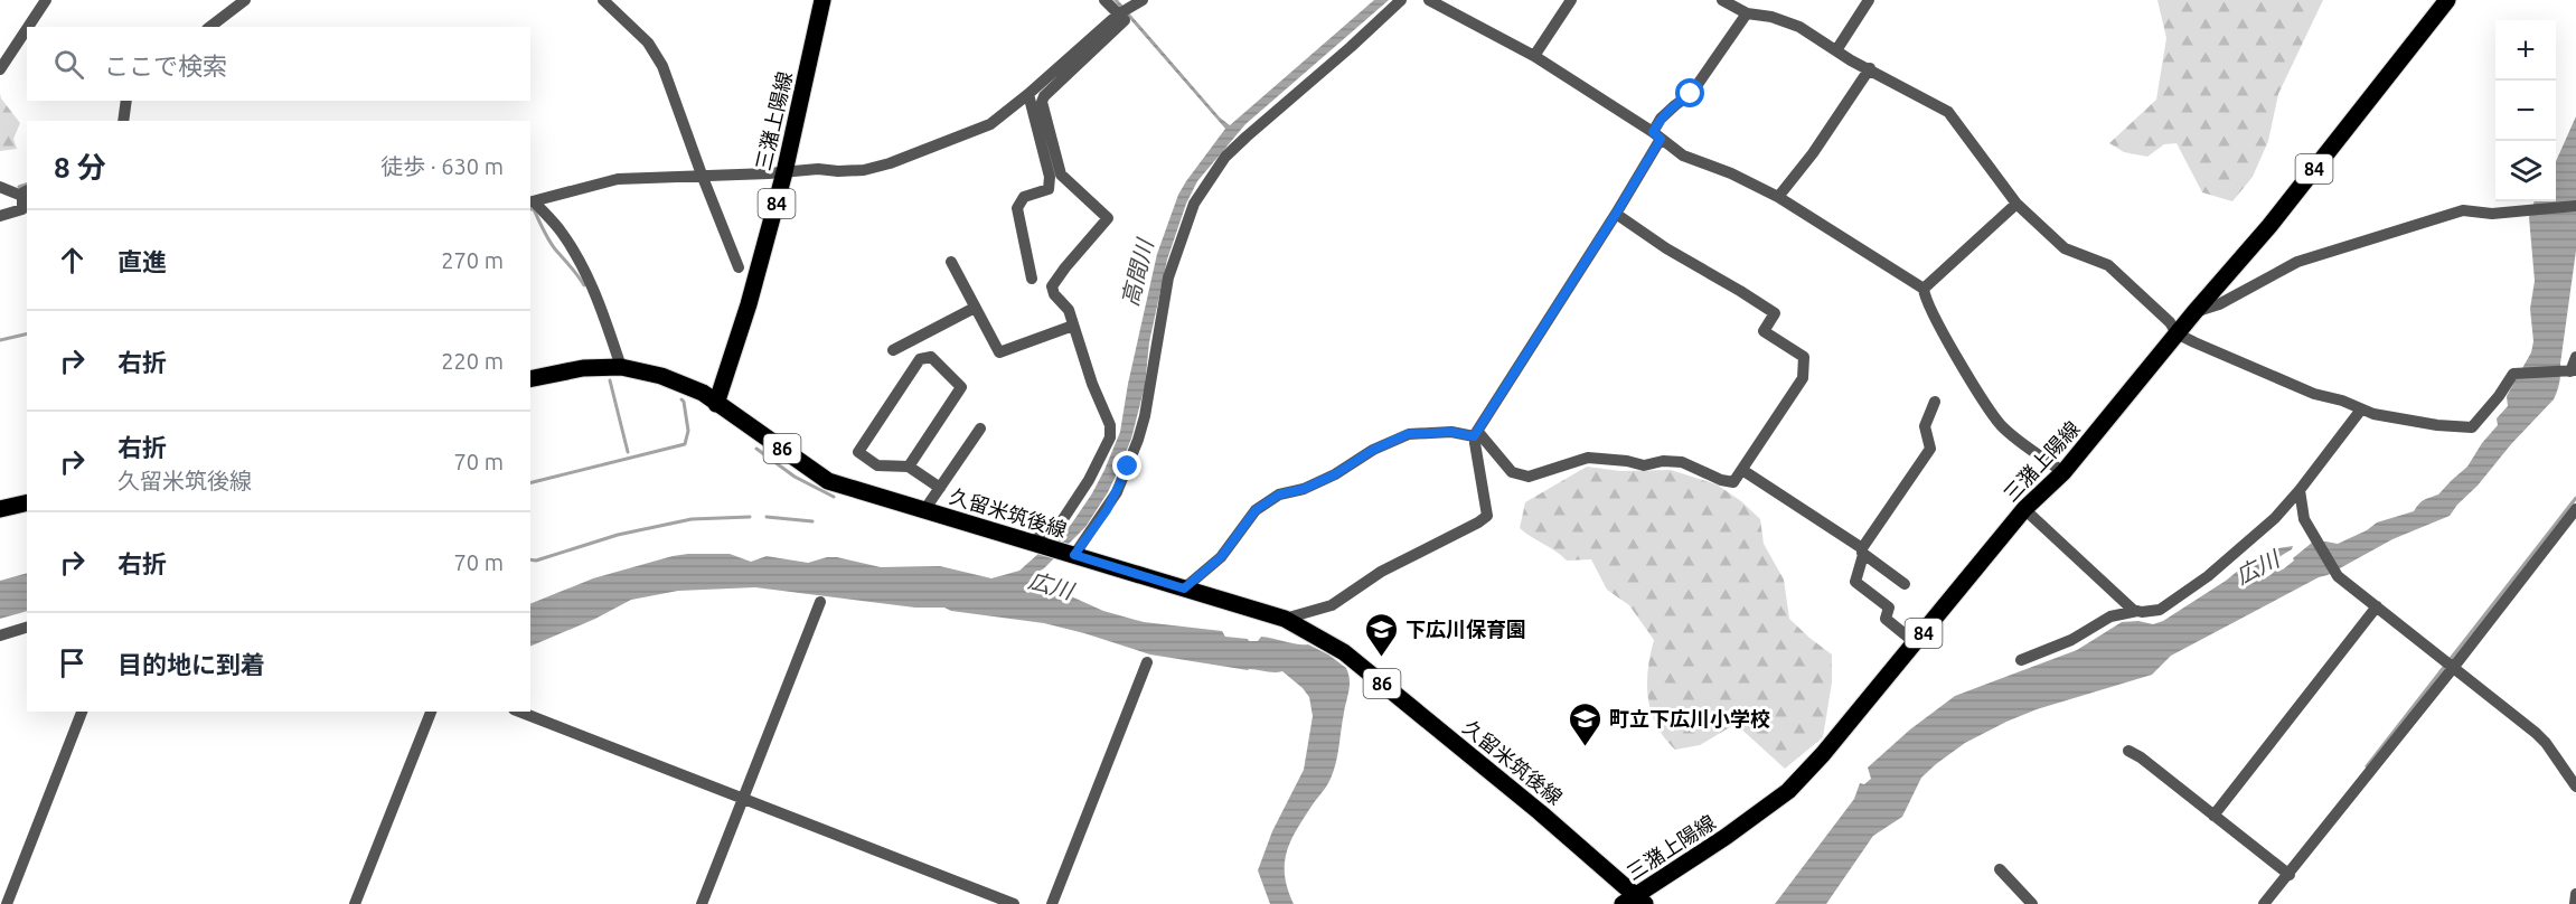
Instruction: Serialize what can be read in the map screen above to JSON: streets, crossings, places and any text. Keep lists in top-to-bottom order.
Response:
{
  "streets": {
    "main road": [
      "三潴上陽線",
      "84",
      "86",
      "久留米筑後線"
    ]
  },
  "crossings": [
    ["三潴上陽線", "久留米筑後線"]
  ],
  "water": ["高間川", "広川"],
  "places": {
    "school or university": ["下広川保育園", "町立下広川小学校"]
  },
  "page": {
    "map_buttons": ["+", "−"],
    "search": "ここで検索",
    "heading": ["8 分", "徒歩 · 630 m"],
    "list": [
      ["直進", "270 m"],
      ["右折", "220 m"],
      ["右折", "久留米筑後線", "70 m"],
      ["右折", "70 m"],
      "目的地に到着"
    ]
  }
}
